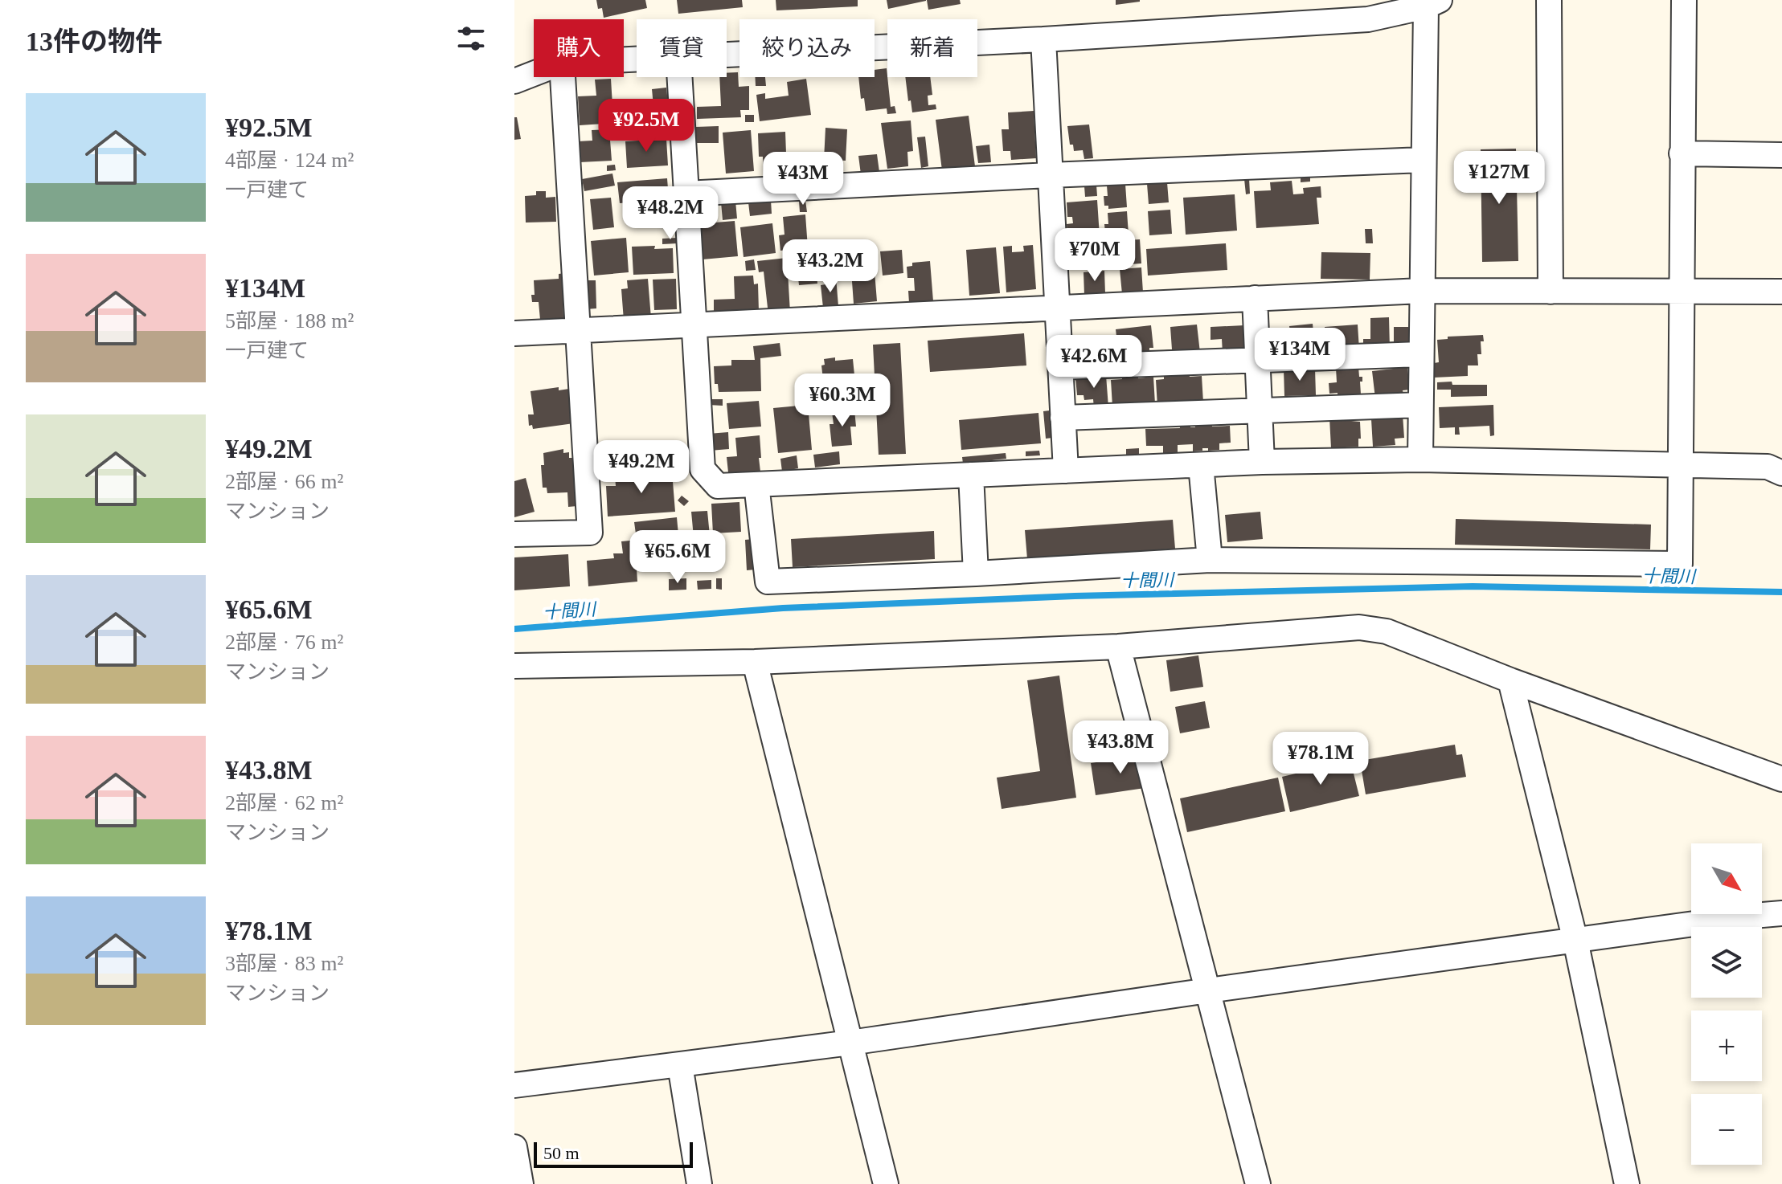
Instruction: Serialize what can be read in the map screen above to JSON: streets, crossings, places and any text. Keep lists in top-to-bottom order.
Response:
{
  "water": ["十間川"],
  "scale_bar": "50 m",
  "north": "bottom right",
  "page": {
    "heading": "13件の物件",
    "chip": [
      "購入",
      "賃貸",
      "絞り込み",
      "新着"
    ],
    "list": [
      {
        "name": "¥92.5M",
        "note": "4部屋 · 124 m² · 一戸建て"
      },
      {
        "name": "¥134M",
        "note": "5部屋 · 188 m² · 一戸建て"
      },
      {
        "name": "¥49.2M",
        "note": "2部屋 · 66 m² · マンション"
      },
      {
        "name": "¥65.6M",
        "note": "2部屋 · 76 m² · マンション"
      },
      {
        "name": "¥43.8M",
        "note": "2部屋 · 62 m² · マンション"
      },
      {
        "name": "¥78.1M",
        "note": "3部屋 · 83 m² · マンション"
      }
    ],
    "price": [
      "¥92.5M",
      "¥127M",
      "¥43M",
      "¥48.2M",
      "¥70M",
      "¥43.2M",
      "¥134M",
      "¥42.6M",
      "¥60.3M",
      "¥49.2M",
      "¥65.6M",
      "¥43.8M",
      "¥78.1M"
    ],
    "map_buttons": ["+", "−"],
    "scale": "50 m"
  }
}
